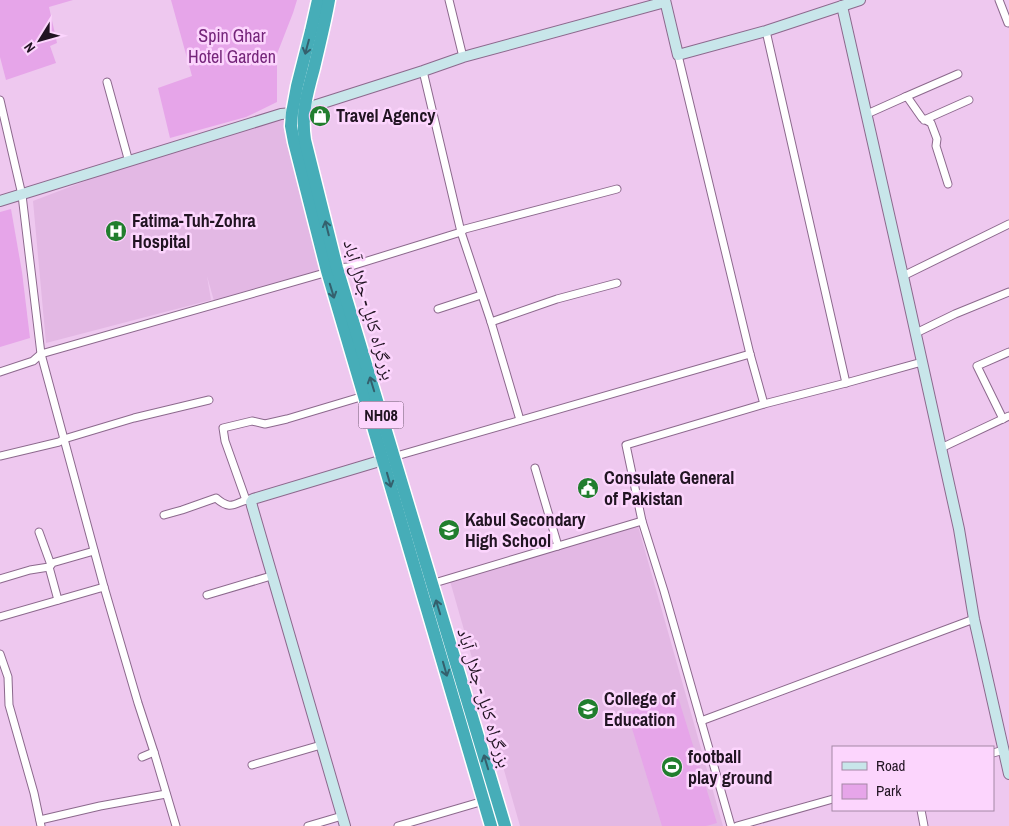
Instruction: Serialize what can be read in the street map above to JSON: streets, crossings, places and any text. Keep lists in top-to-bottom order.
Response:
{
  "streets": {
    "highway": ["بزرگراه کابل- جلال آباد", "NH08"]
  },
  "parks": ["Spin Ghar Hotel Garden"],
  "places": {
    "shop": ["Travel Agency"],
    "hospital": ["Fatima-Tuh-Zohra Hospital"],
    "public building": ["Consulate General of Pakistan"],
    "school or university": ["Kabul Secondary High School", "College of Education"],
    "sports": ["football play ground"]
  },
  "legend": ["Road", "Park"],
  "north": "bottom left"
}
